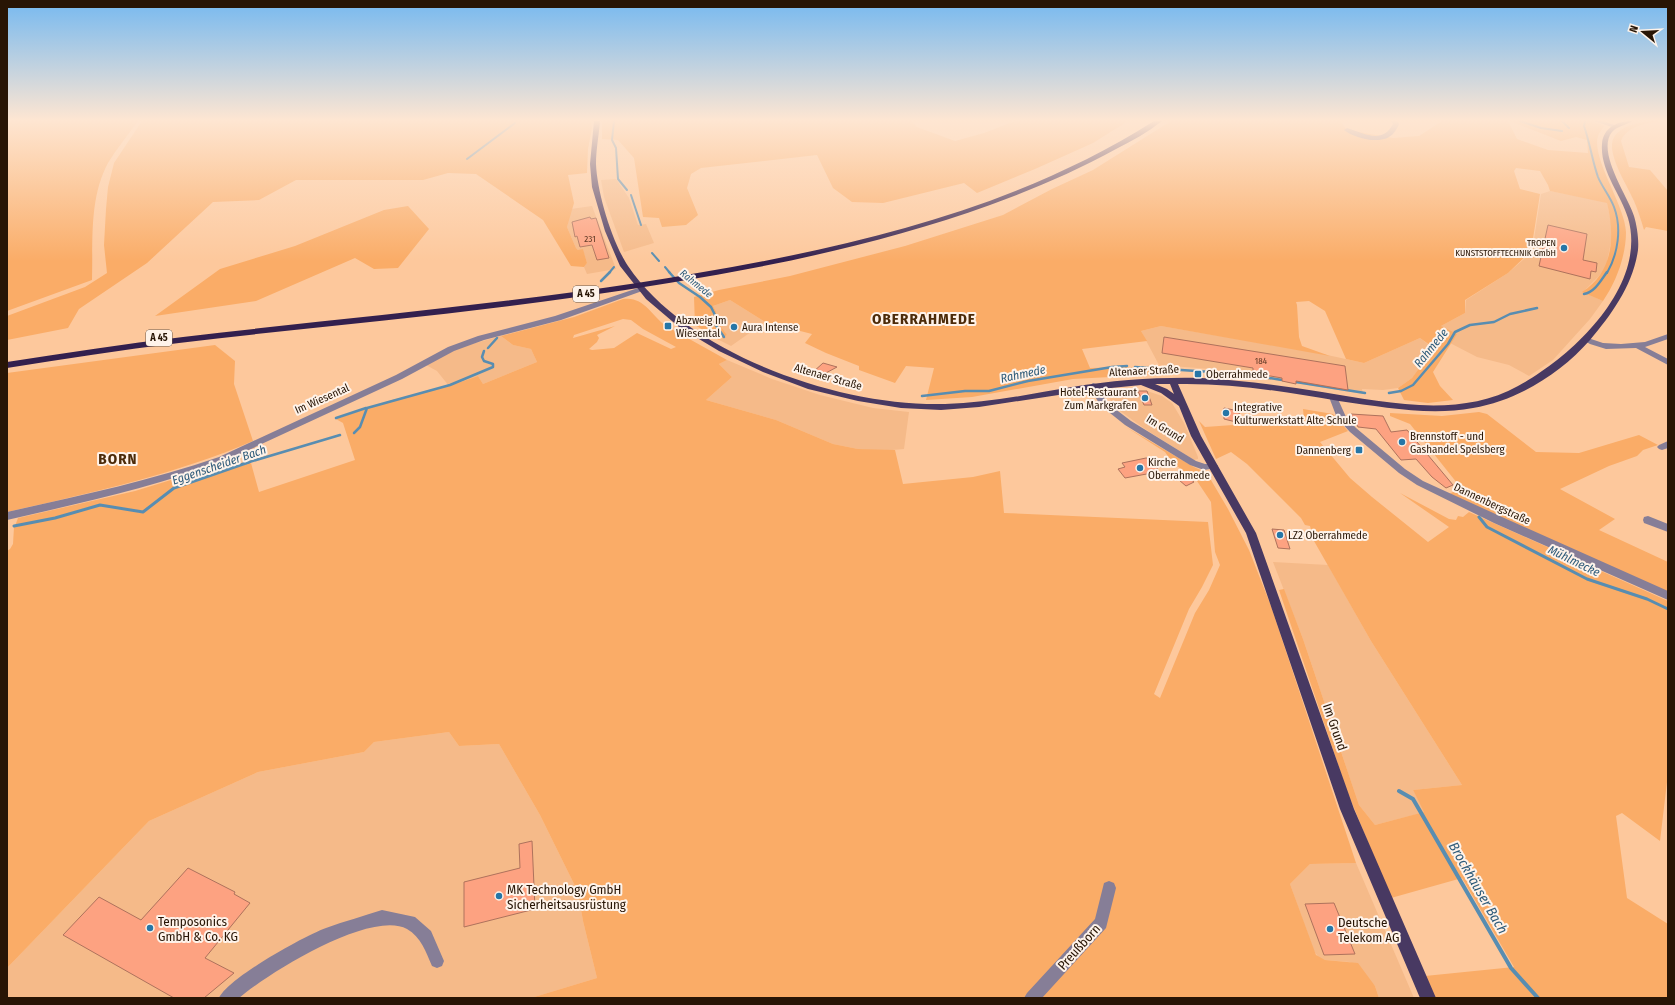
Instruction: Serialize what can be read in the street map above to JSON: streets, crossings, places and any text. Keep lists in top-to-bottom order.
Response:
{
  "streets": {
    "highway": ["A 45"],
    "main road": ["Altenaer Straße", "Im Grund"],
    "street": ["Im Wiesental", "Dannenbergstraße", "Preußborn"]
  },
  "crossings": [
    ["Altenaer Straße", "Im Wiesental"],
    ["Altenaer Straße", "Im Grund"],
    ["Altenaer Straße", "Dannenbergstraße"]
  ],
  "districts": ["OBERRAHMEDE", "BORN"],
  "water": [
    "Rahmede",
    "Eggenscheider Bach",
    "Mühlmecke",
    "Brockhäuser Bach"
  ],
  "places": {
    "other": [
      "TROPEN KUNSTSTOFFTECHNIK GmbH",
      "Aura Intense",
      "Hotel-Restaurant Zum Markgrafen",
      "Integrative Kulturwerkstatt Alte Schule",
      "Brennstoff - und Gashandel Spelsberg",
      "Kirche Oberrahmede",
      "LZ2 Oberrahmede",
      "MK Technology GmbH Sicherheitsausrüstung",
      "Temposonics GmbH & Co. KG",
      "Deutsche Telekom AG"
    ],
    "transit": ["Abzweig Im Wiesental", "Oberrahmede", "Dannenberg"]
  },
  "house_numbers": ["231", "184"],
  "north": "left"
}
